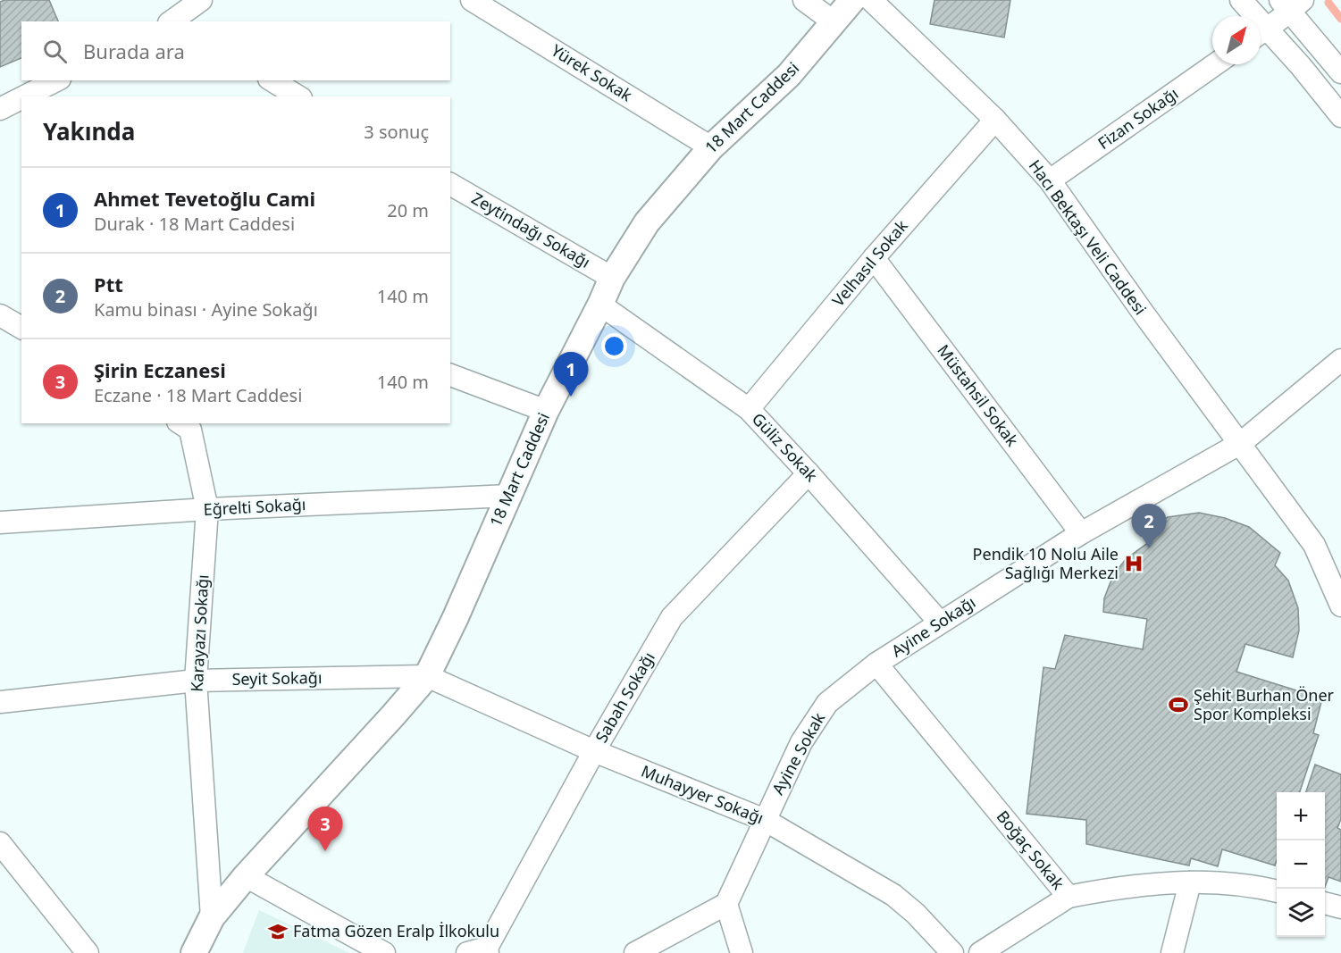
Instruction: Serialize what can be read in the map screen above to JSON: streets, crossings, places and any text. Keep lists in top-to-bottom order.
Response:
{
  "streets": {
    "street": [
      "Yürek Sokak",
      "18 Mart Caddesi",
      "Fizan Sokağı",
      "Zeytindağı Sokağı",
      "Hacı Bektaşı Veli Caddesi",
      "Velhasıl Sokak",
      "Müstahsil Sokak",
      "Güliz Sokak",
      "Eğrelti Sokağı",
      "Ayine Sokağı",
      "Karayazı Sokağı",
      "Seyit Sokağı",
      "Sabah Sokağı",
      "Ayine Sokak",
      "Muhayyer Sokağı",
      "Boğaç Sokak"
    ]
  },
  "crossings": [
    ["Yürek Sokak", "18 Mart Caddesi"],
    ["18 Mart Caddesi", "Zeytindağı Sokağı"],
    ["18 Mart Caddesi", "Güliz Sokak"],
    ["18 Mart Caddesi", "Eğrelti Sokağı"],
    ["18 Mart Caddesi", "Karayazı Sokağı"],
    ["18 Mart Caddesi", "Seyit Sokağı"],
    ["18 Mart Caddesi", "Muhayyer Sokağı"],
    ["Fizan Sokağı", "Hacı Bektaşı Veli Caddesi"],
    ["Hacı Bektaşı Veli Caddesi", "Velhasıl Sokak"],
    ["Hacı Bektaşı Veli Caddesi", "Ayine Sokağı"],
    ["Velhasıl Sokak", "Müstahsil Sokak"],
    ["Velhasıl Sokak", "Güliz Sokak"],
    ["Müstahsil Sokak", "Ayine Sokağı"],
    ["Güliz Sokak", "Ayine Sokağı"],
    ["Güliz Sokak", "Sabah Sokağı"],
    ["Eğrelti Sokağı", "Karayazı Sokağı"],
    ["Ayine Sokağı", "Ayine Sokak"],
    ["Ayine Sokağı", "Boğaç Sokak"],
    ["Karayazı Sokağı", "Seyit Sokağı"],
    ["Seyit Sokağı", "Muhayyer Sokağı"],
    ["Sabah Sokağı", "Muhayyer Sokağı"],
    ["Ayine Sokak", "Muhayyer Sokağı"],
    ["Ayine Sokak", "Boğaç Sokak"]
  ],
  "places": {
    "hospital": ["Pendik 10 Nolu Aile Sağlığı Merkezi"],
    "sports": ["Şehit Burhan Öner Spor Kompleksi"],
    "school or university": ["Fatma Gözen Eralp İlkokulu"]
  },
  "north": "top right",
  "page": {
    "search": "Burada ara",
    "heading": ["Yakında", "3 sonuç"],
    "list": [
      {
        "mark": "1",
        "name": "Ahmet Tevetoğlu Cami",
        "note": "Durak · 18 Mart Caddesi",
        "value": "20 m"
      },
      {
        "mark": "2",
        "name": "Ptt",
        "note": "Kamu binası · Ayine Sokağı",
        "value": "140 m"
      },
      {
        "mark": "3",
        "name": "Şirin Eczanesi",
        "note": "Eczane · 18 Mart Caddesi",
        "value": "140 m"
      }
    ],
    "pins": ["1", "2", "3"],
    "map_buttons": ["+", "−"]
  }
}
